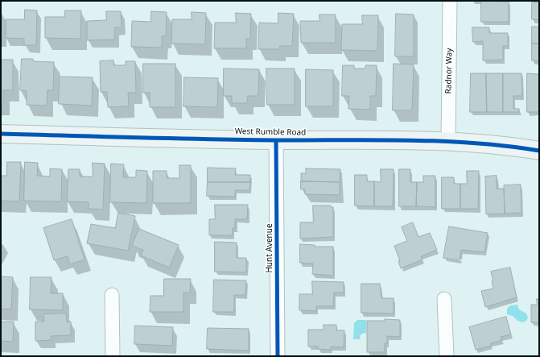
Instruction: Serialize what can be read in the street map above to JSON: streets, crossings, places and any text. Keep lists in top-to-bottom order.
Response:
{
  "streets": {
    "street": ["Radnor Way", "West Rumble Road", "Hunt Avenue"]
  },
  "crossings": [
    ["Radnor Way", "West Rumble Road"],
    ["West Rumble Road", "Hunt Avenue"]
  ]
}
